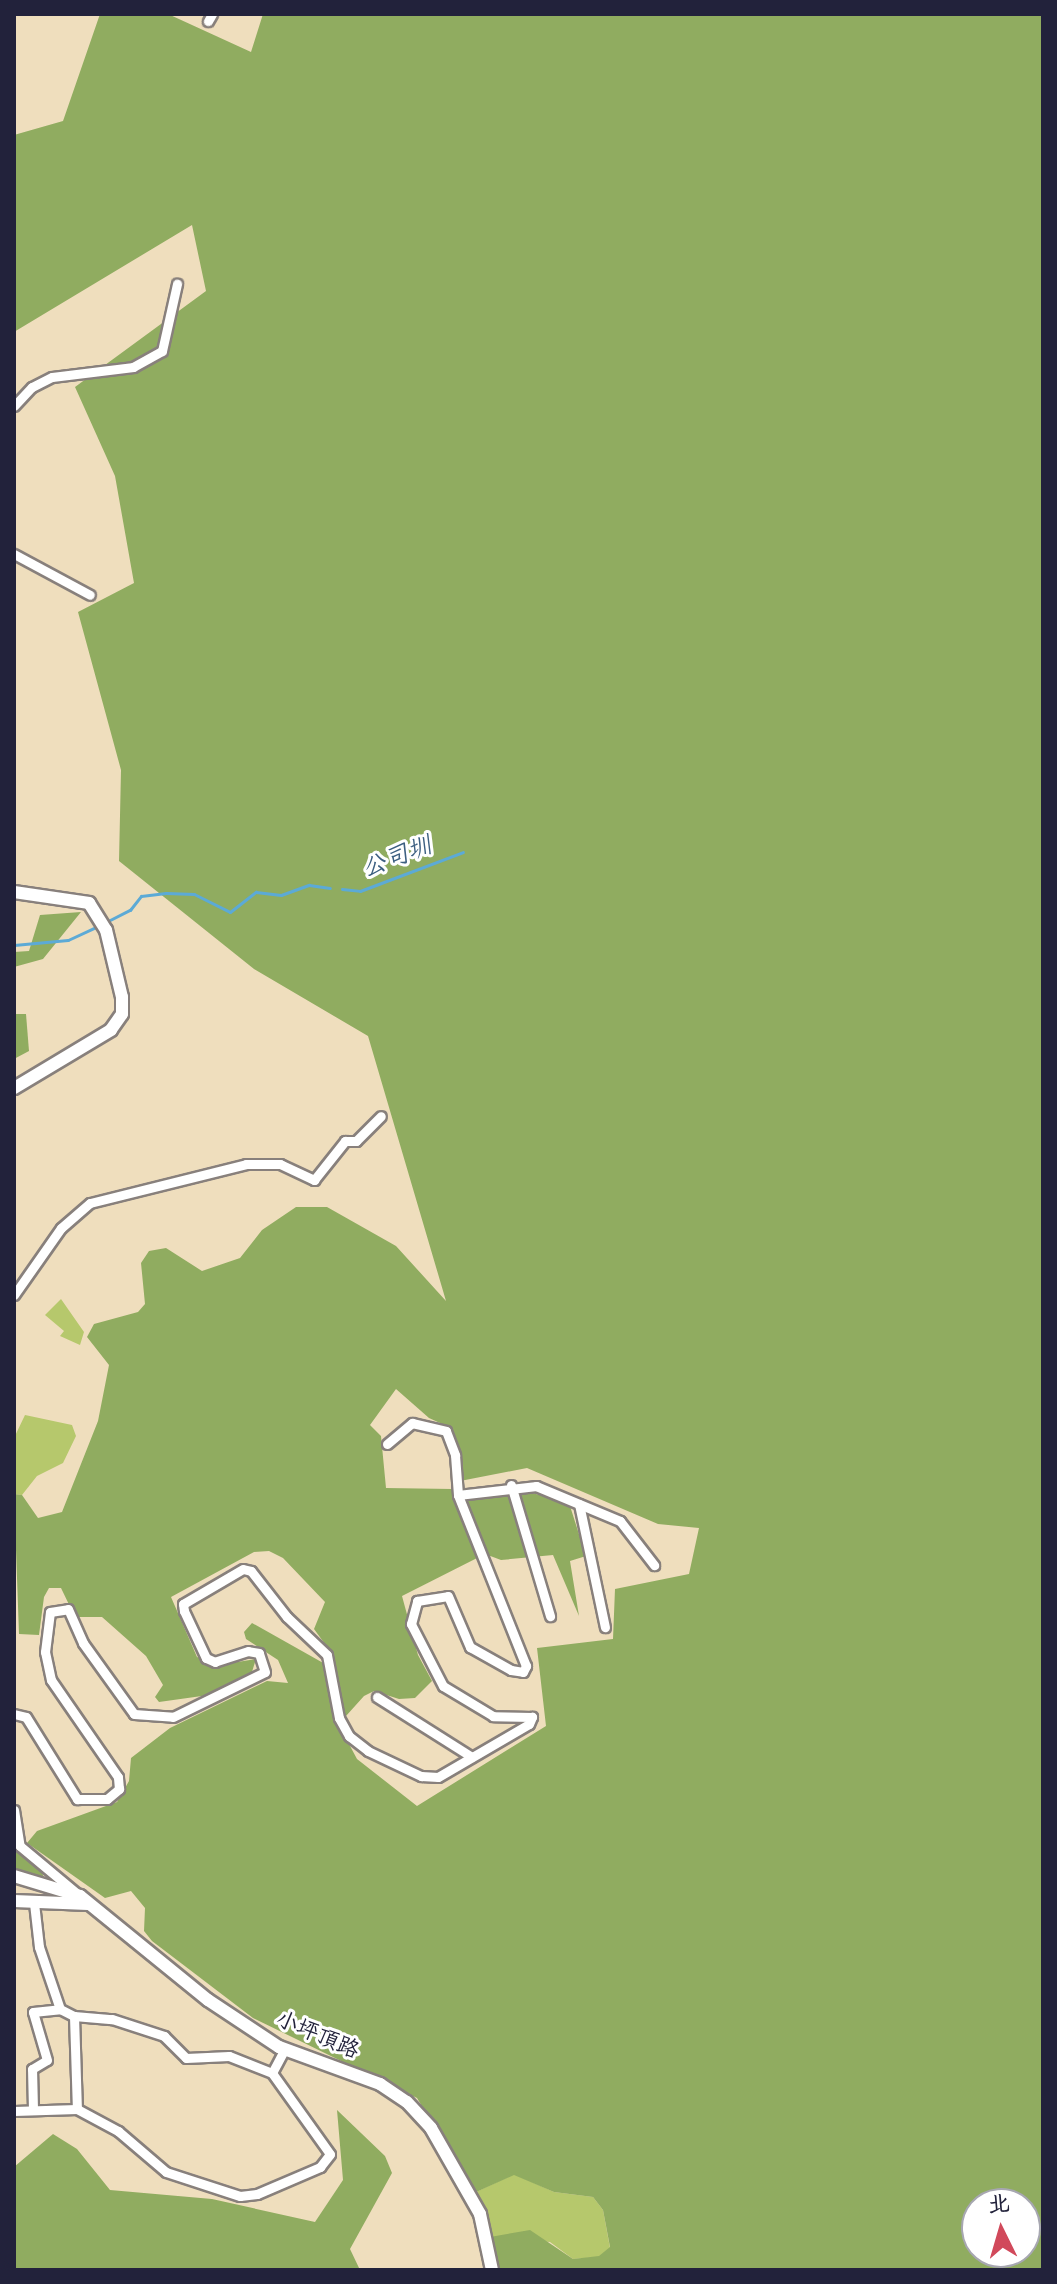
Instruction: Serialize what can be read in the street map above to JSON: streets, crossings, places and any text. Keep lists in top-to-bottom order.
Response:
{
  "streets": {
    "street": ["小坪頂路"]
  },
  "water": ["公司圳"],
  "north": "top"
}
